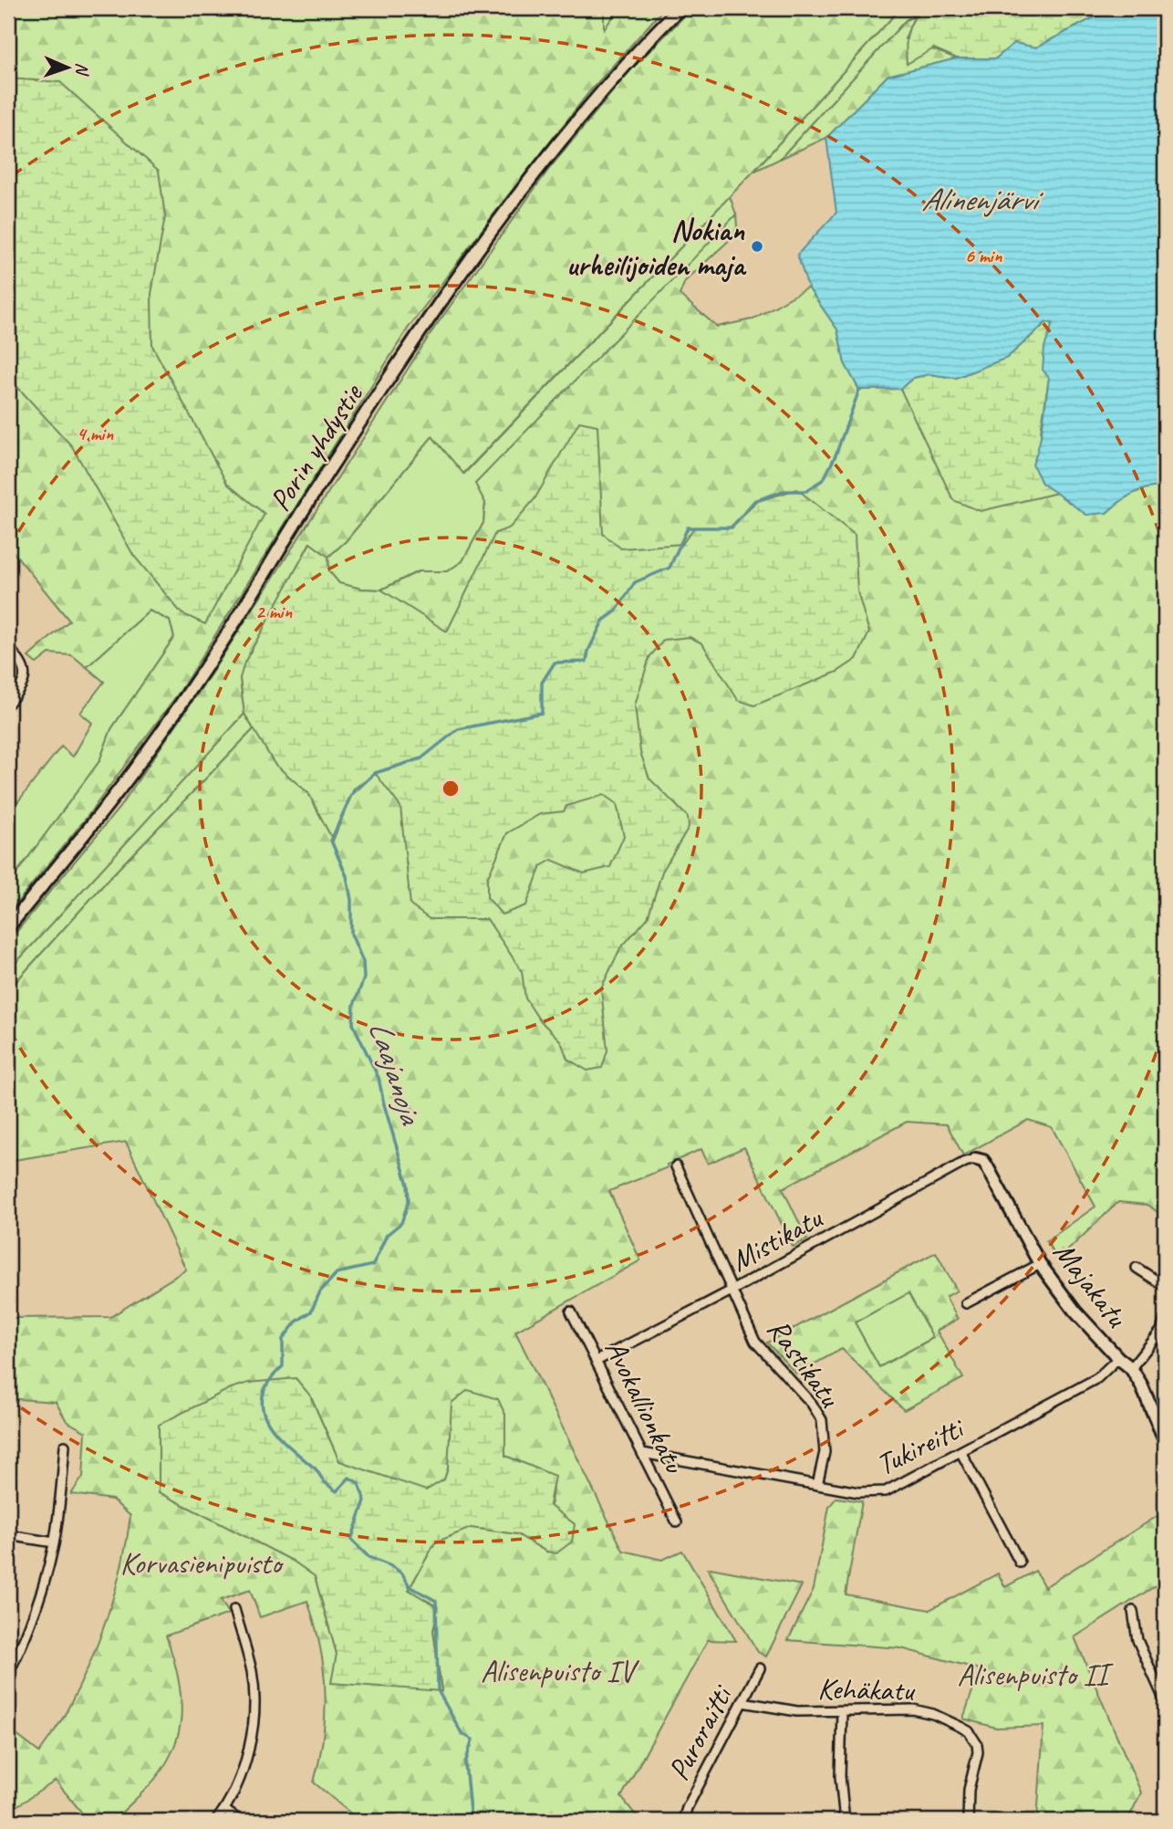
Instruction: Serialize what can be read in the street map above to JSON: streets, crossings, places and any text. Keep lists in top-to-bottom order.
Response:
{
  "streets": {
    "main road": ["Porin yhdystie", "Majakatu"],
    "street": [
      "Mistikatu",
      "Rastikatu",
      "Avokallionkatu",
      "Tukireitti",
      "Kehäkatu",
      "Puroraitti"
    ]
  },
  "crossings": [
    ["Mistikatu", "Majakatu"],
    ["Mistikatu", "Rastikatu"],
    ["Mistikatu", "Avokallionkatu"],
    ["Majakatu", "Tukireitti"],
    ["Rastikatu", "Tukireitti"],
    ["Avokallionkatu", "Tukireitti"],
    ["Kehäkatu", "Puroraitti"]
  ],
  "water": ["Alinenjärvi", "Laajanoja"],
  "parks": ["Korvasienipuisto", "Alisenpuisto IV", "Alisenpuisto II"],
  "places": ["Nokian urheilijoiden maja"],
  "north": "right",
  "rings": ["6 min", "4 min", "2 min"]
}
